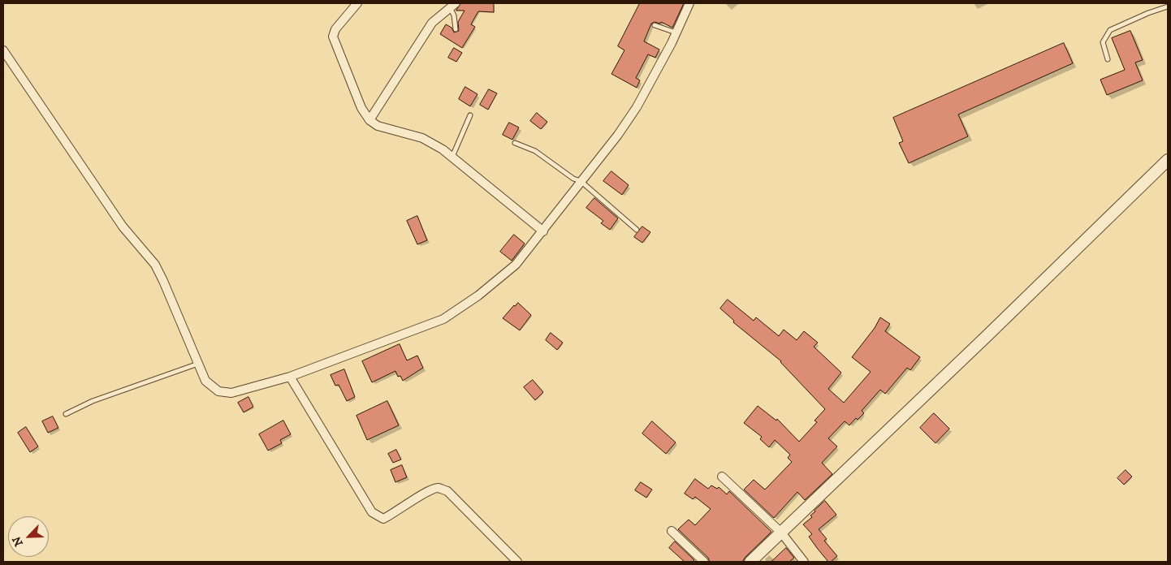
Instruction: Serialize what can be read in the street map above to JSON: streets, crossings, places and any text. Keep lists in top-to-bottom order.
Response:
{
  "north": "bottom left"
}
